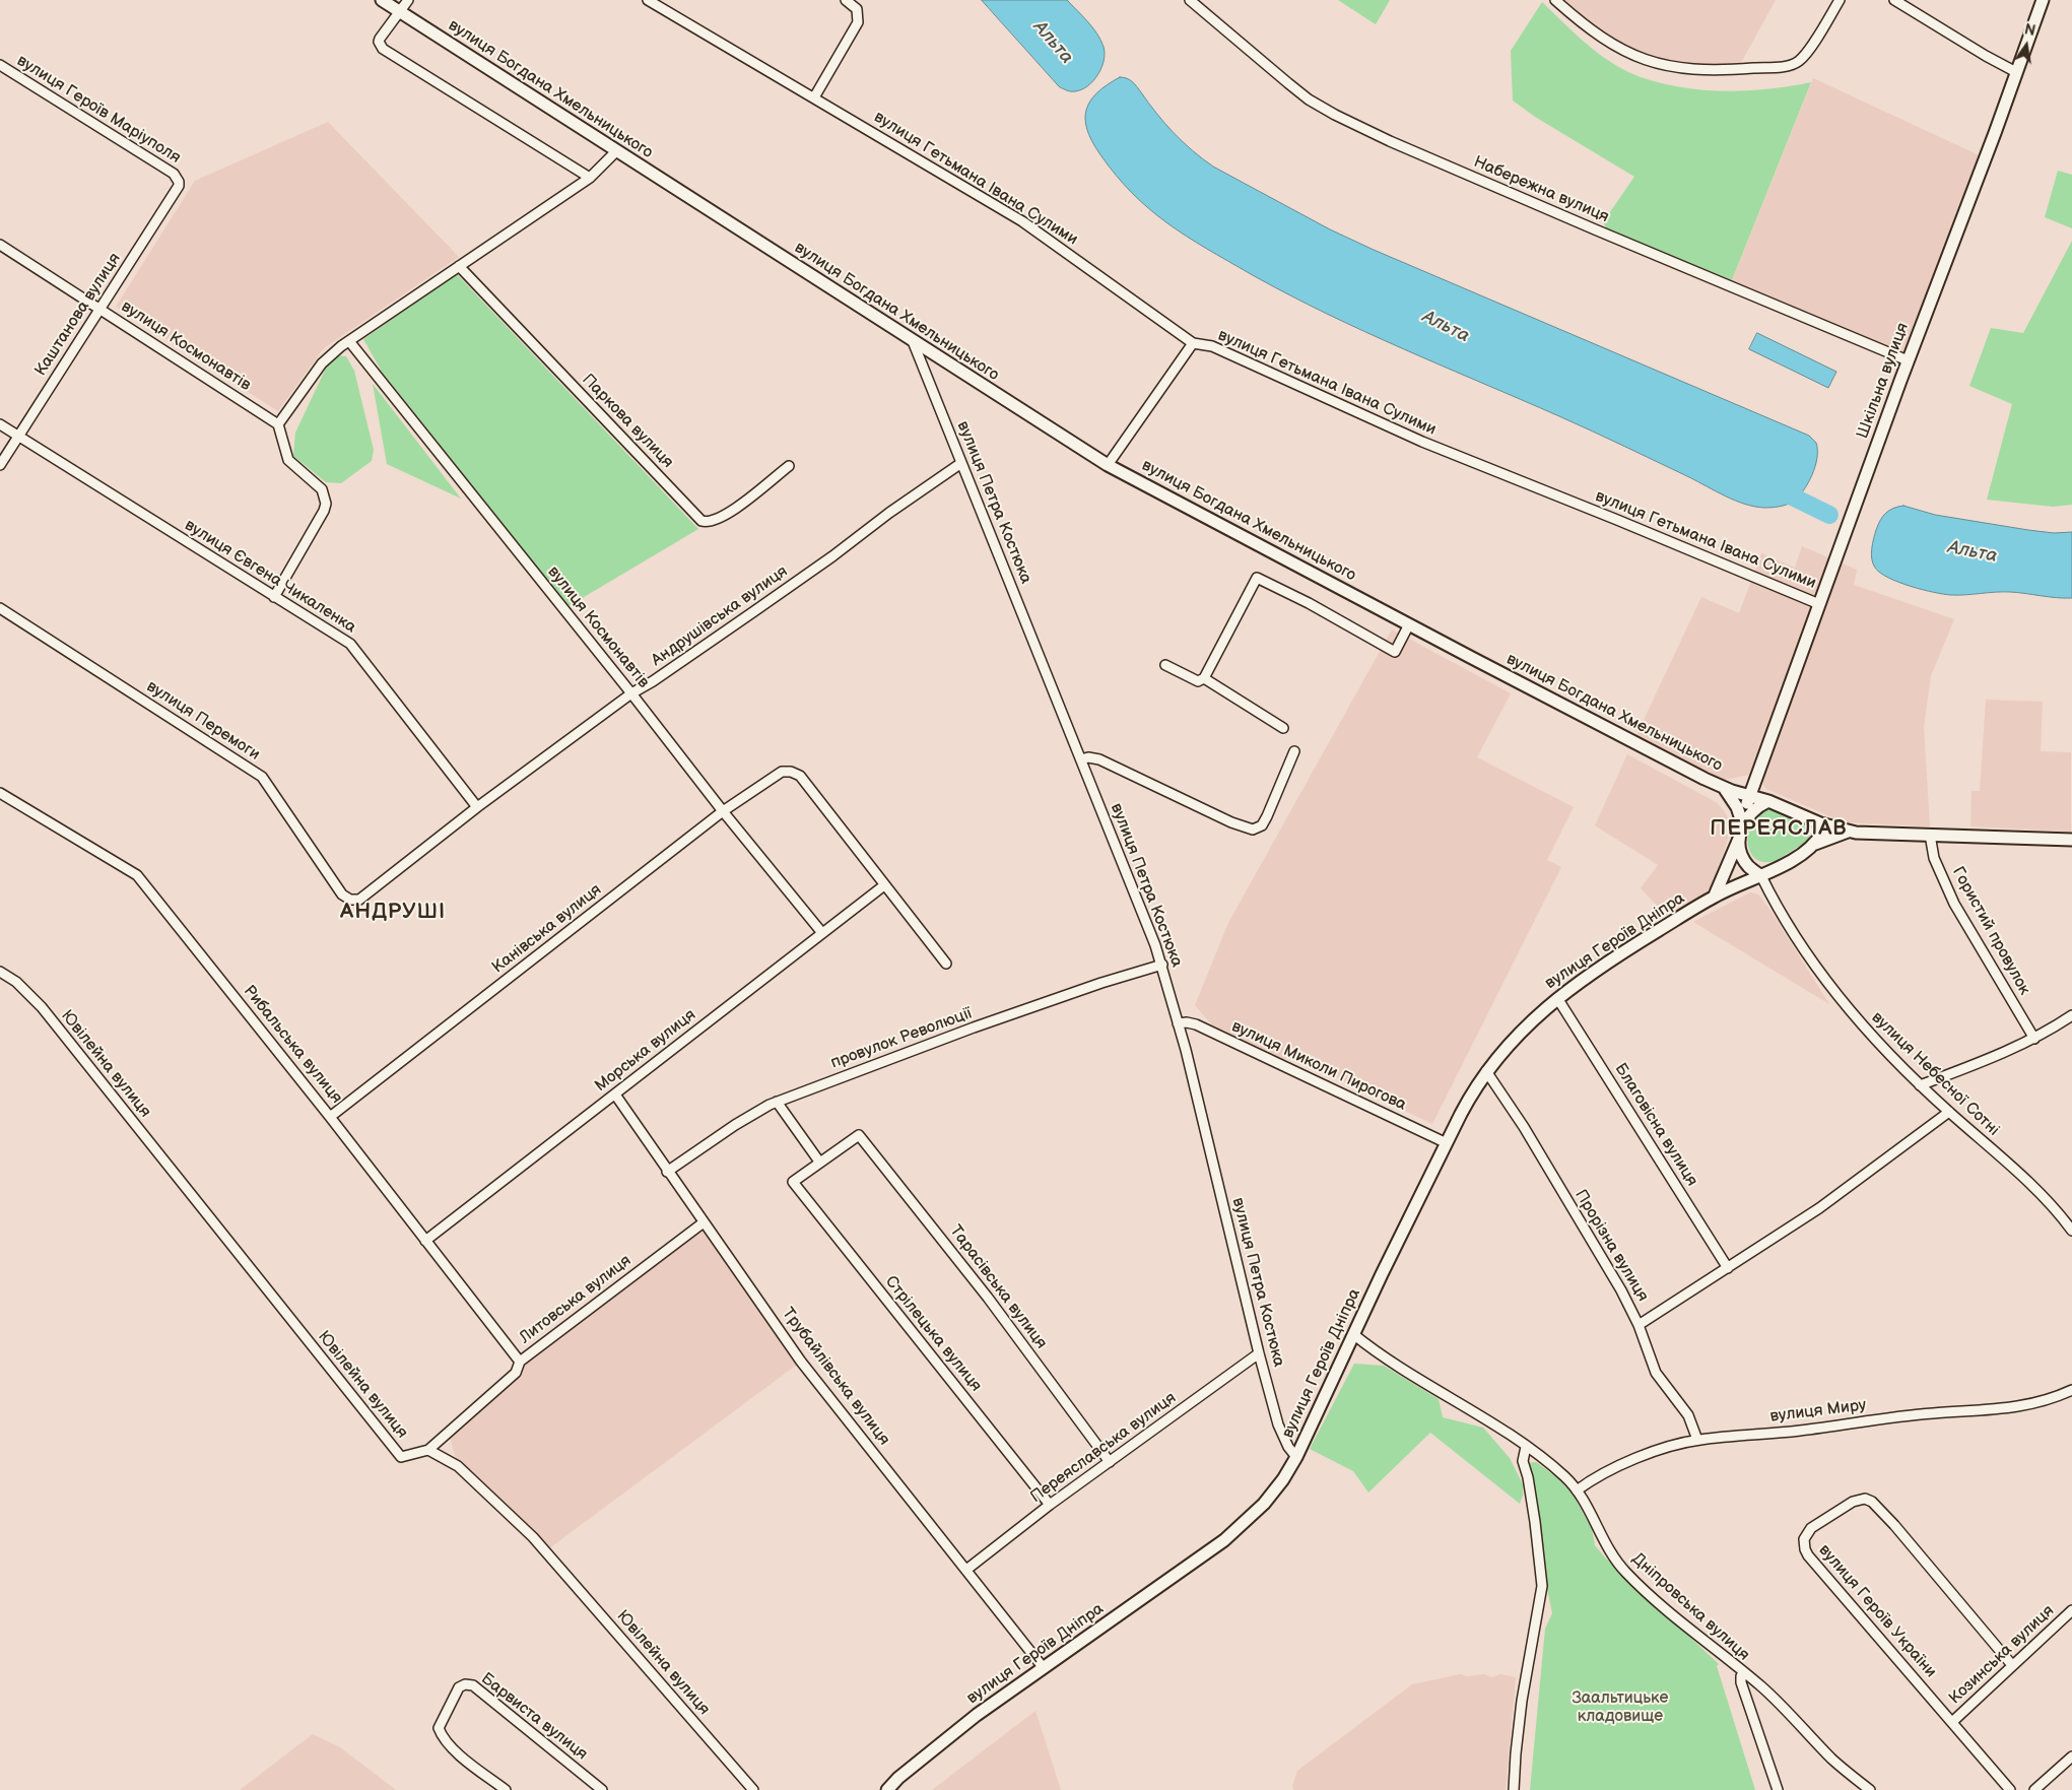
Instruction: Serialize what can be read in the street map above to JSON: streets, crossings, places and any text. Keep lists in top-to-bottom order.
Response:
{
  "streets": {
    "main road": ["вулиця Богдана Хмельницького", "Шкільна вулиця", "вулиця Героїв Дніпра"],
    "street": [
      "вулиця Героїв Маріуполя",
      "вулиця Гетьмана Івана Сулими",
      "Набережна вулиця",
      "Каштанова вулиця",
      "вулиця Космонавтів",
      "Паркова вулиця",
      "вулиця Петра Костюка",
      "вулиця Євгена Чикаленка",
      "Андрушівська вулиця",
      "вулиця Перемоги",
      "Канівська вулиця",
      "Гористий провулок",
      "провулок Революції",
      "Рибальська вулиця",
      "Морська вулиця",
      "Ювілейна вулиця",
      "вулиця Миколи Пирогова",
      "вулиця Небесної Сотні",
      "Благовісна вулиця",
      "Прорізна вулиця",
      "Тарасівська вулиця",
      "Литовська вулиця",
      "Стрілецька вулиця",
      "Трубайлівська вулиця",
      "вулиця Миру",
      "Переяславська вулиця",
      "Дніпровська вулиця",
      "вулиця Героїв України",
      "Козинська вулиця",
      "Барвиста вулиця"
    ]
  },
  "crossings": [
    ["вулиця Богдана Хмельницького", "Шкільна вулиця"],
    ["вулиця Богдана Хмельницького", "вулиця Петра Костюка"],
    ["вулиця Героїв Маріуполя", "Каштанова вулиця"],
    ["вулиця Гетьмана Івана Сулими", "Шкільна вулиця"],
    ["Набережна вулиця", "Шкільна вулиця"],
    ["Каштанова вулиця", "вулиця Космонавтів"],
    ["Каштанова вулиця", "вулиця Євгена Чикаленка"],
    ["вулиця Космонавтів", "Андрушівська вулиця"],
    ["вулиця Космонавтів", "Канівська вулиця"],
    ["вулиця Космонавтів", "Морська вулиця"],
    ["Шкільна вулиця", "вулиця Героїв Дніпра"],
    ["вулиця Петра Костюка", "Андрушівська вулиця"],
    ["вулиця Петра Костюка", "вулиця Героїв Дніпра"],
    ["вулиця Петра Костюка", "провулок Революції"],
    ["вулиця Петра Костюка", "вулиця Миколи Пирогова"],
    ["вулиця Петра Костюка", "Переяславська вулиця"],
    ["вулиця Євгена Чикаленка", "Андрушівська вулиця"],
    ["Андрушівська вулиця", "вулиця Перемоги"],
    ["Канівська вулиця", "Рибальська вулиця"],
    ["Канівська вулиця", "Морська вулиця"],
    ["вулиця Героїв Дніпра", "вулиця Миколи Пирогова"],
    ["вулиця Героїв Дніпра", "вулиця Небесної Сотні"],
    ["вулиця Героїв Дніпра", "Благовісна вулиця"],
    ["вулиця Героїв Дніпра", "Прорізна вулиця"],
    ["вулиця Героїв Дніпра", "Трубайлівська вулиця"],
    ["вулиця Героїв Дніпра", "Дніпровська вулиця"],
    ["провулок Революції", "Трубайлівська вулиця"],
    ["Рибальська вулиця", "Морська вулиця"],
    ["Рибальська вулиця", "Литовська вулиця"],
    ["Морська вулиця", "Трубайлівська вулиця"],
    ["Ювілейна вулиця", "Литовська вулиця"],
    ["Прорізна вулиця", "вулиця Миру"],
    ["Тарасівська вулиця", "Стрілецька вулиця"],
    ["Тарасівська вулиця", "Переяславська вулиця"],
    ["Литовська вулиця", "Трубайлівська вулиця"],
    ["Стрілецька вулиця", "Переяславська вулиця"],
    ["Трубайлівська вулиця", "Переяславська вулиця"],
    ["вулиця Миру", "Дніпровська вулиця"],
    ["вулиця Героїв України", "Козинська вулиця"]
  ],
  "districts": ["ПЕРЕЯСЛАВ", "АНДРУШІ"],
  "water": ["Альта"],
  "parks": ["Заальтицьке кладовище"],
  "north": "top"
}
